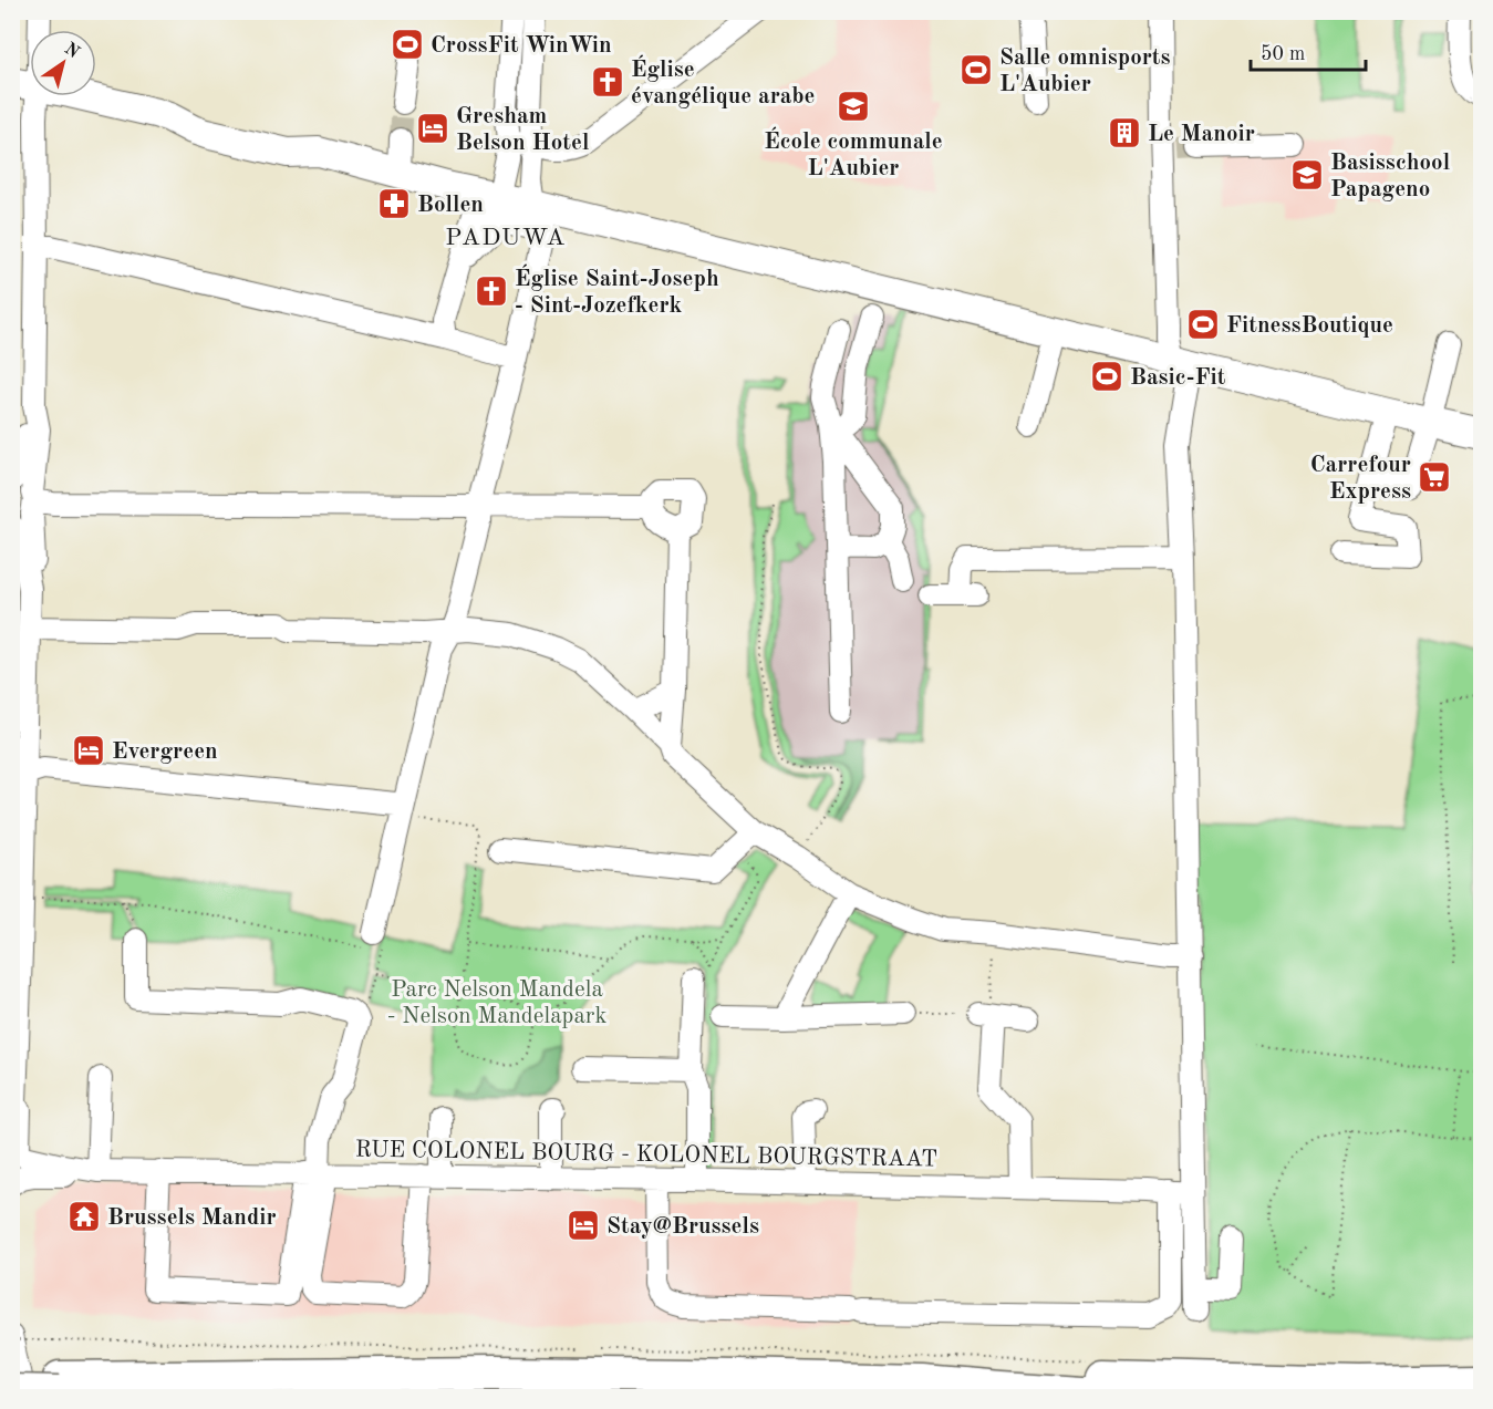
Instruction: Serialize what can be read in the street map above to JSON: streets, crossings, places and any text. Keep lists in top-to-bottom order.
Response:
{
  "streets": {
    "street": ["RUE COLONEL BOURG - KOLONEL BOURGSTRAAT"]
  },
  "districts": ["PADUWA"],
  "parks": ["Parc Nelson Mandela - Nelson Mandelapark"],
  "places": {
    "sports": [
      "CrossFit WinWin",
      "Salle omnisports L'Aubier",
      "FitnessBoutique",
      "Basic-Fit"
    ],
    "church": ["Église évangélique arabe", "Église Saint-Joseph - Sint-Jozefkerk"],
    "school or university": ["École communale L'Aubier", "Basisschool Papageno"],
    "hotel": ["Gresham Belson Hotel", "Evergreen", "Stay@Brussels"],
    "building": ["Le Manoir"],
    "pharmacy": ["Bollen"],
    "supermarket": ["Carrefour Express"],
    "temple": ["Brussels Mandir"]
  },
  "scale_bar": "50 m",
  "north": "top right"
}
